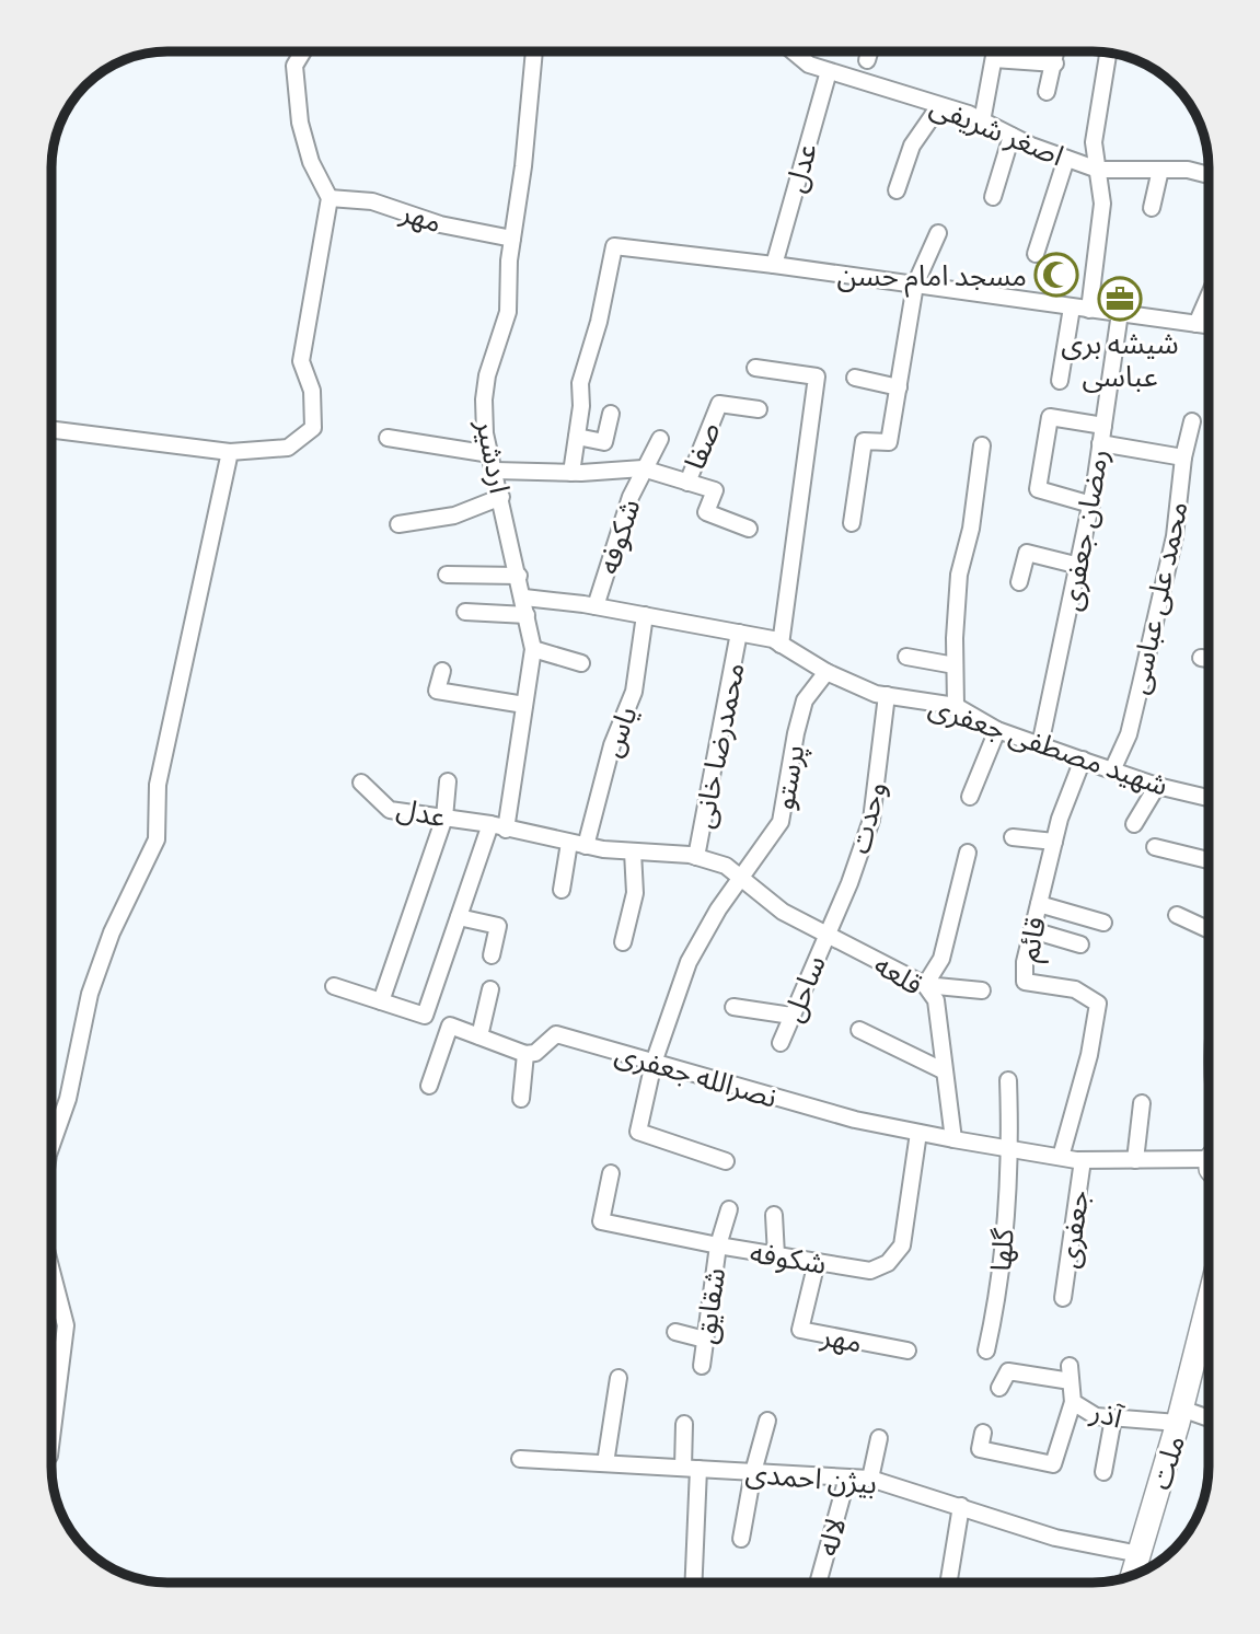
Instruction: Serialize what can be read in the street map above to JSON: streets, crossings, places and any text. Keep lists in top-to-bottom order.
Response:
{
  "streets": {
    "street": [
      "اصغر شریفی",
      "عدل",
      "مهر",
      "صفا",
      "اردشیر",
      "رمضان جعفری",
      "شکوفه",
      "محمد علی عباسی",
      "یاس",
      "محمدرضا خانی",
      "شهید مصطفی جعفری",
      "پرستو",
      "وحدت",
      "قائم",
      "قلعه",
      "ساحل",
      "نصرالله جعفری",
      "جعفری",
      "گلها",
      "شقایق",
      "آذر",
      "ملت",
      "بیژن احمدی",
      "لاله"
    ]
  },
  "crossings": [
    ["اصغر شریفی", "عدل"],
    ["عدل", "اردشیر"],
    ["عدل", "قلعه"],
    ["مهر", "اردشیر"],
    ["مهر", "شکوفه"],
    ["اردشیر", "شهید مصطفی جعفری"],
    ["اردشیر", "قلعه"],
    ["رمضان جعفری", "شهید مصطفی جعفری"],
    ["شکوفه", "شهید مصطفی جعفری"],
    ["شکوفه", "نصرالله جعفری"],
    ["شکوفه", "شقایق"],
    ["محمد علی عباسی", "شهید مصطفی جعفری"],
    ["یاس", "شهید مصطفی جعفری"],
    ["یاس", "قلعه"],
    ["محمدرضا خانی", "شهید مصطفی جعفری"],
    ["محمدرضا خانی", "قلعه"],
    ["شهید مصطفی جعفری", "پرستو"],
    ["شهید مصطفی جعفری", "وحدت"],
    ["شهید مصطفی جعفری", "قائم"],
    ["پرستو", "قلعه"],
    ["پرستو", "نصرالله جعفری"],
    ["وحدت", "قلعه"],
    ["وحدت", "ساحل"],
    ["قلعه", "ساحل"],
    ["قلعه", "نصرالله جعفری"],
    ["آذر", "ملت"],
    ["ملت", "بیژن احمدی"],
    ["بیژن احمدی", "لاله"]
  ],
  "places": {
    "mosque": ["مسجد امام حسن"],
    "office": ["شیشه بری عباسی"]
  }
}
